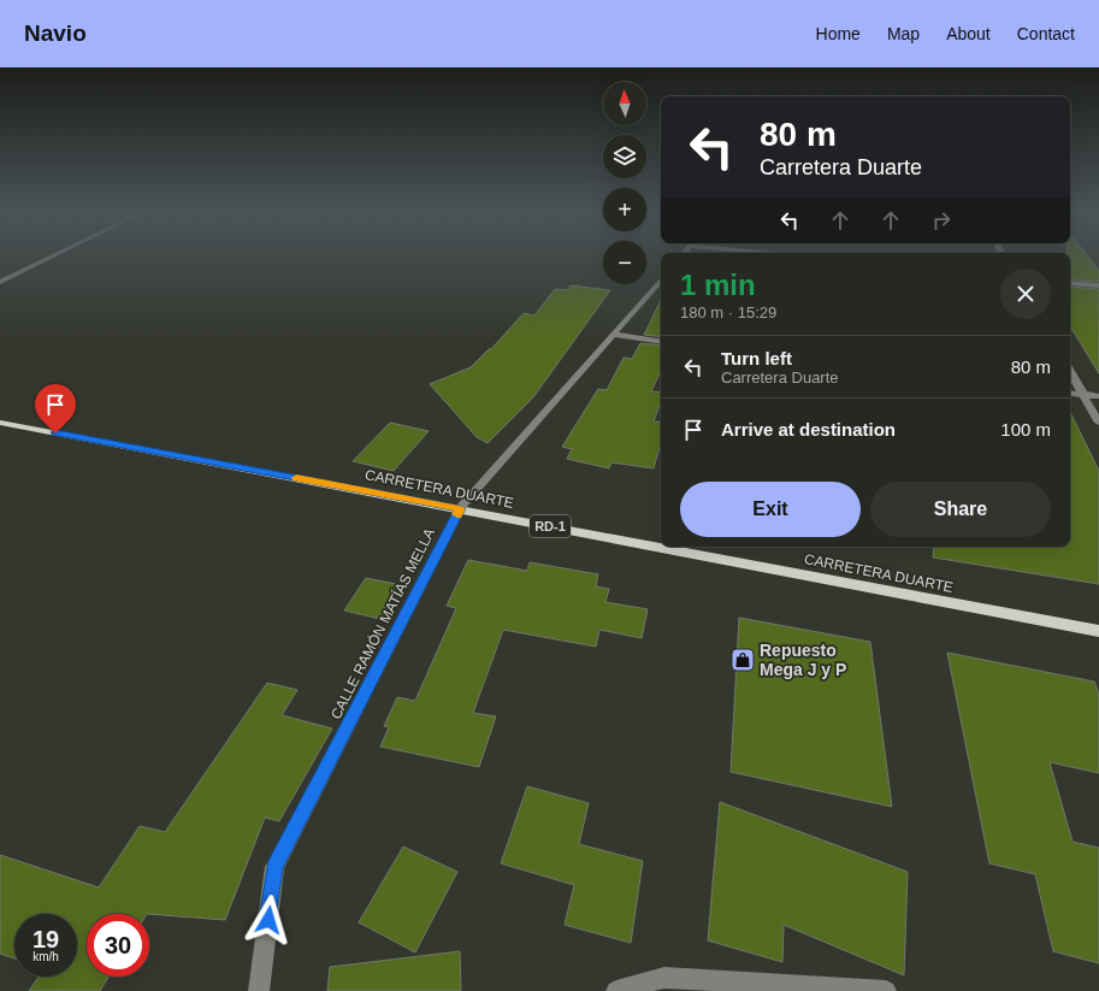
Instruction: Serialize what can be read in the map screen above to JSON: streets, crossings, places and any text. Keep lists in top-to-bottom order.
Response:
{
  "streets": {
    "main road": ["CARRETERA DUARTE", "RD-1"],
    "street": ["CALLE RAMÓN MATÍAS MELLA"]
  },
  "crossings": [
    ["CARRETERA DUARTE", "CALLE RAMÓN MATÍAS MELLA"]
  ],
  "places": {
    "shop": ["Repuesto Mega J y P"]
  },
  "north": "top",
  "page": {
    "header": "Navio",
    "nav": [
      "Home",
      "Map",
      "About",
      "Contact"
    ],
    "map_buttons": ["+", "−"],
    "turn": ["80 m", "Carretera Duarte"],
    "heading": ["1 min", "180 m · 15:29"],
    "list": [
      {
        "name": "Turn left",
        "note": "Carretera Duarte",
        "value": "80 m"
      },
      {
        "name": "Arrive at destination",
        "value": "100 m"
      }
    ],
    "buttons": ["Exit", "Share"],
    "speed": "19 km/h",
    "limit": "30"
  }
}
